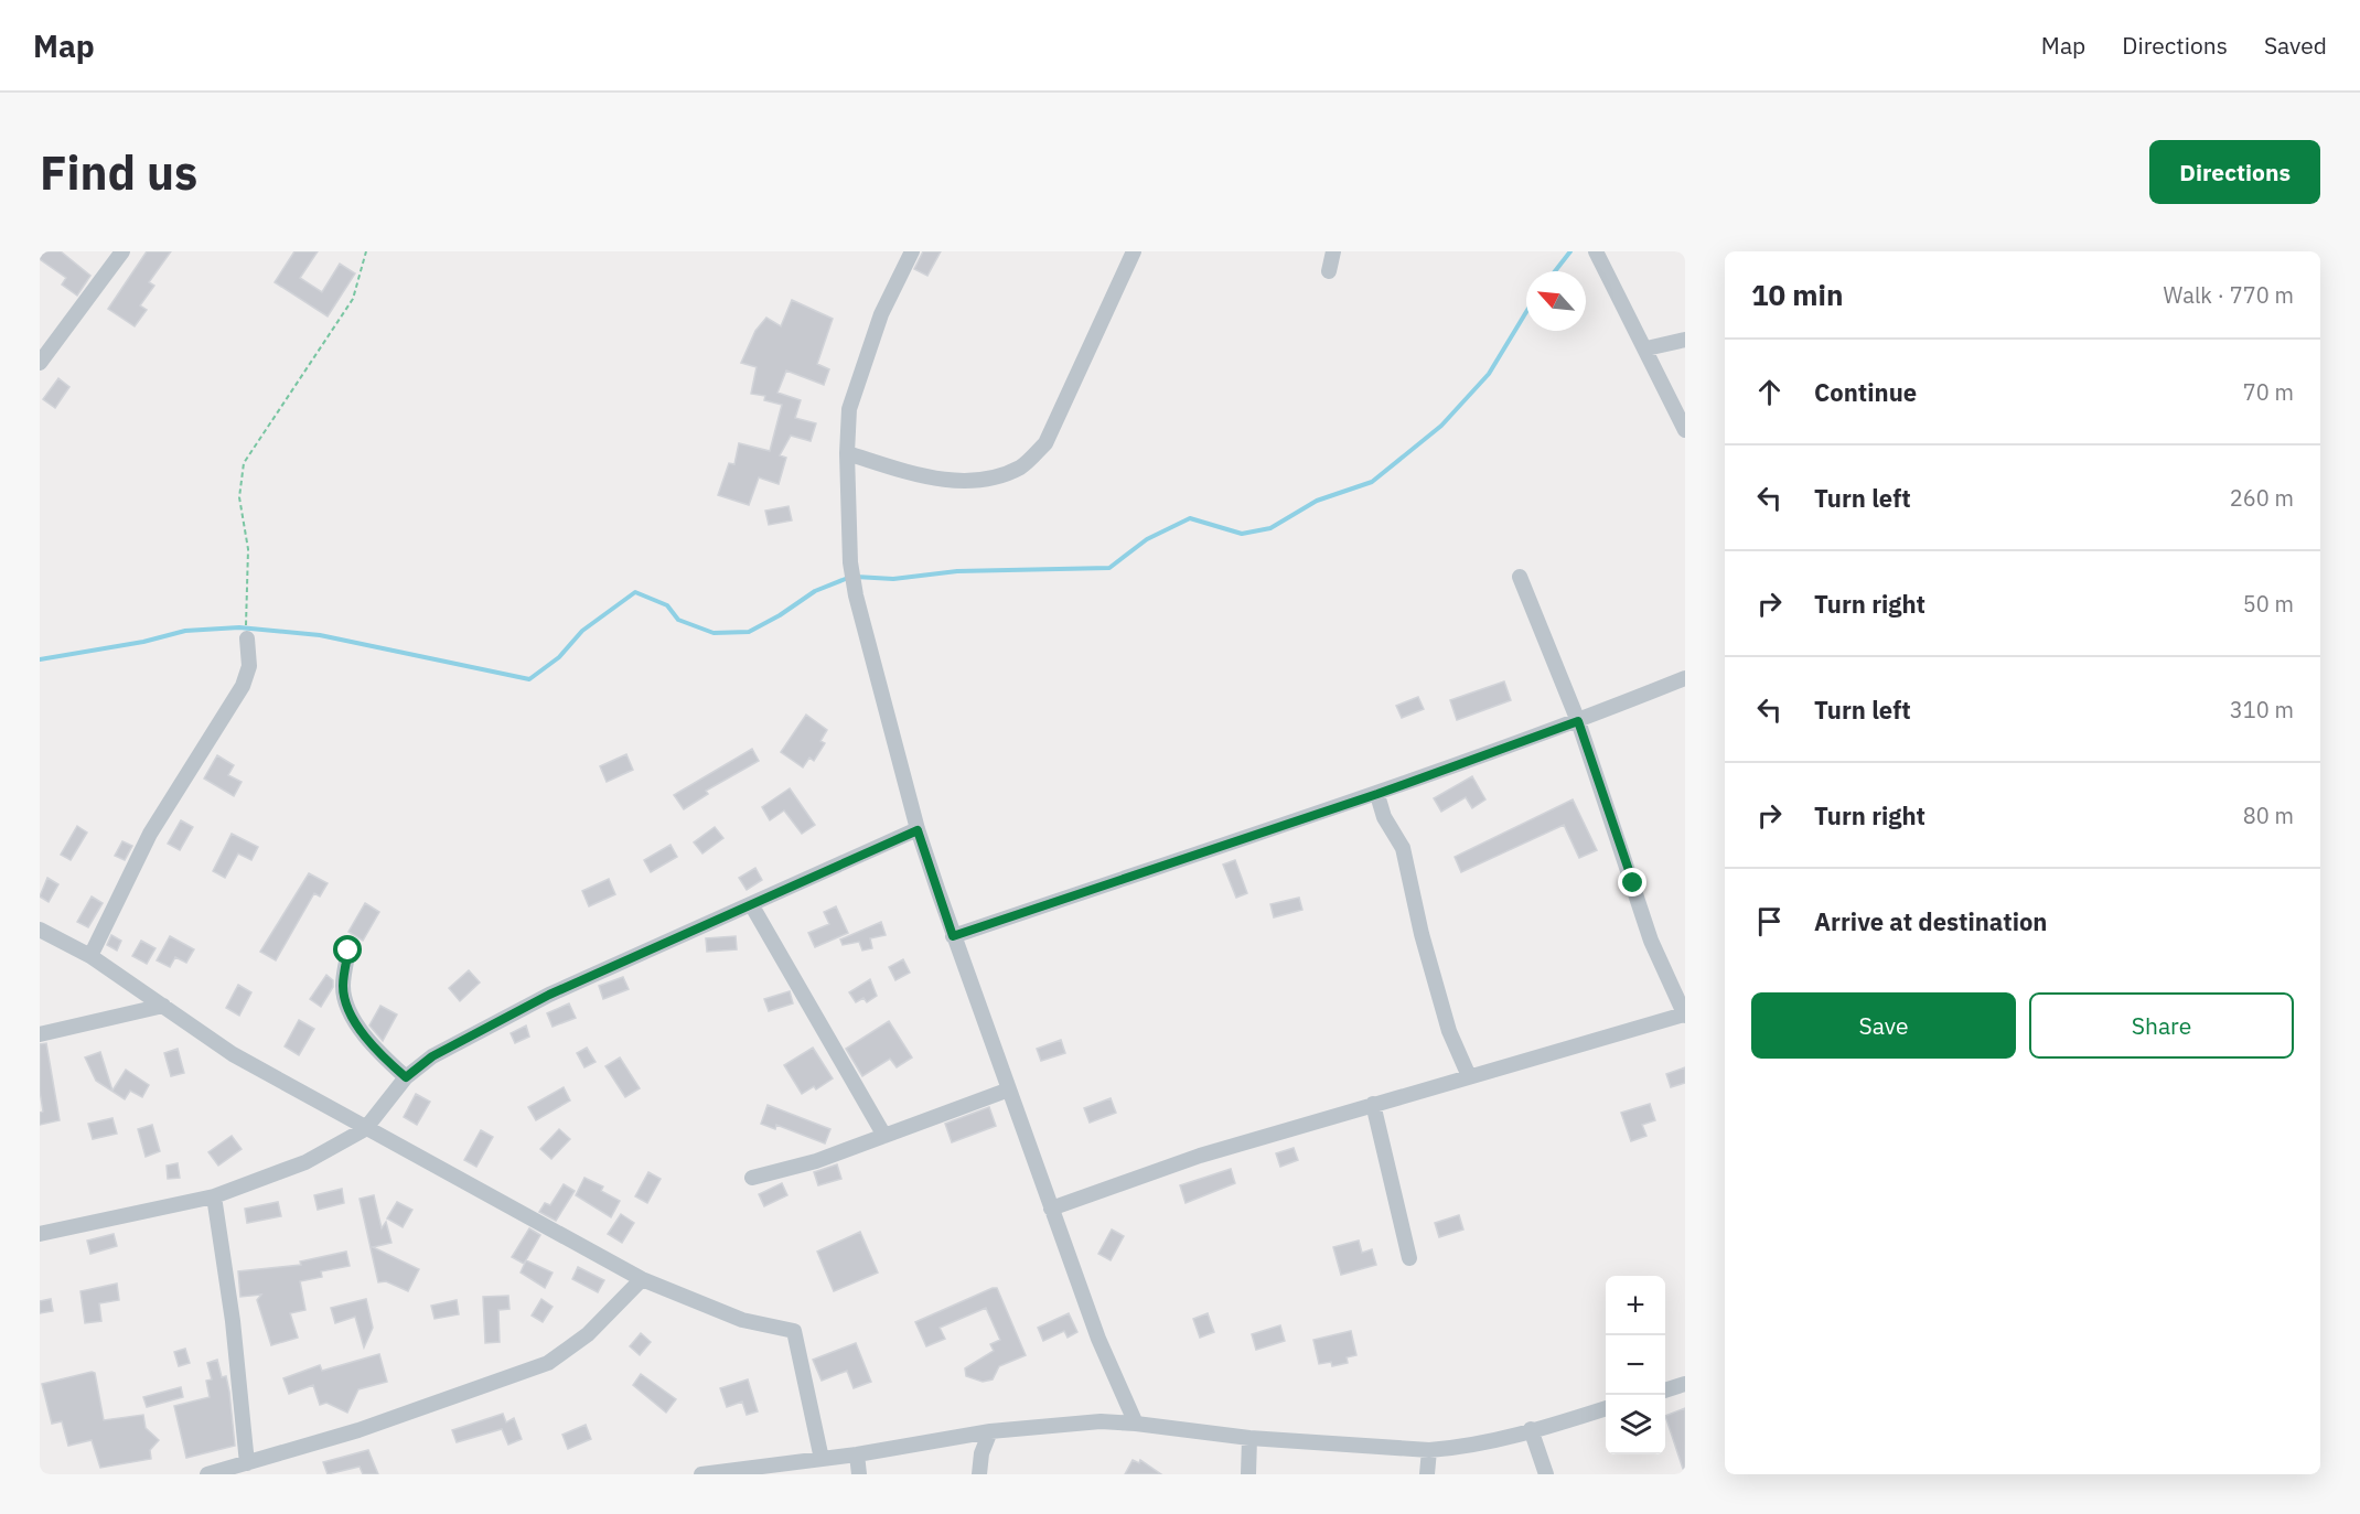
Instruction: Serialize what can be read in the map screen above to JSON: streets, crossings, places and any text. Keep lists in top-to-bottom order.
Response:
{
  "north": "top left",
  "page": {
    "header": "Map",
    "nav": ["Map", "Directions", "Saved"],
    "buttons": [
      "Directions",
      ["Save", "Share"]
    ],
    "title": "Find us",
    "heading": ["10 min", "Walk · 770 m"],
    "list": [
      ["Continue", "70 m"],
      ["Turn left", "260 m"],
      ["Turn right", "50 m"],
      ["Turn left", "310 m"],
      ["Turn right", "80 m"],
      "Arrive at destination"
    ],
    "map_buttons": ["+", "−"]
  }
}
